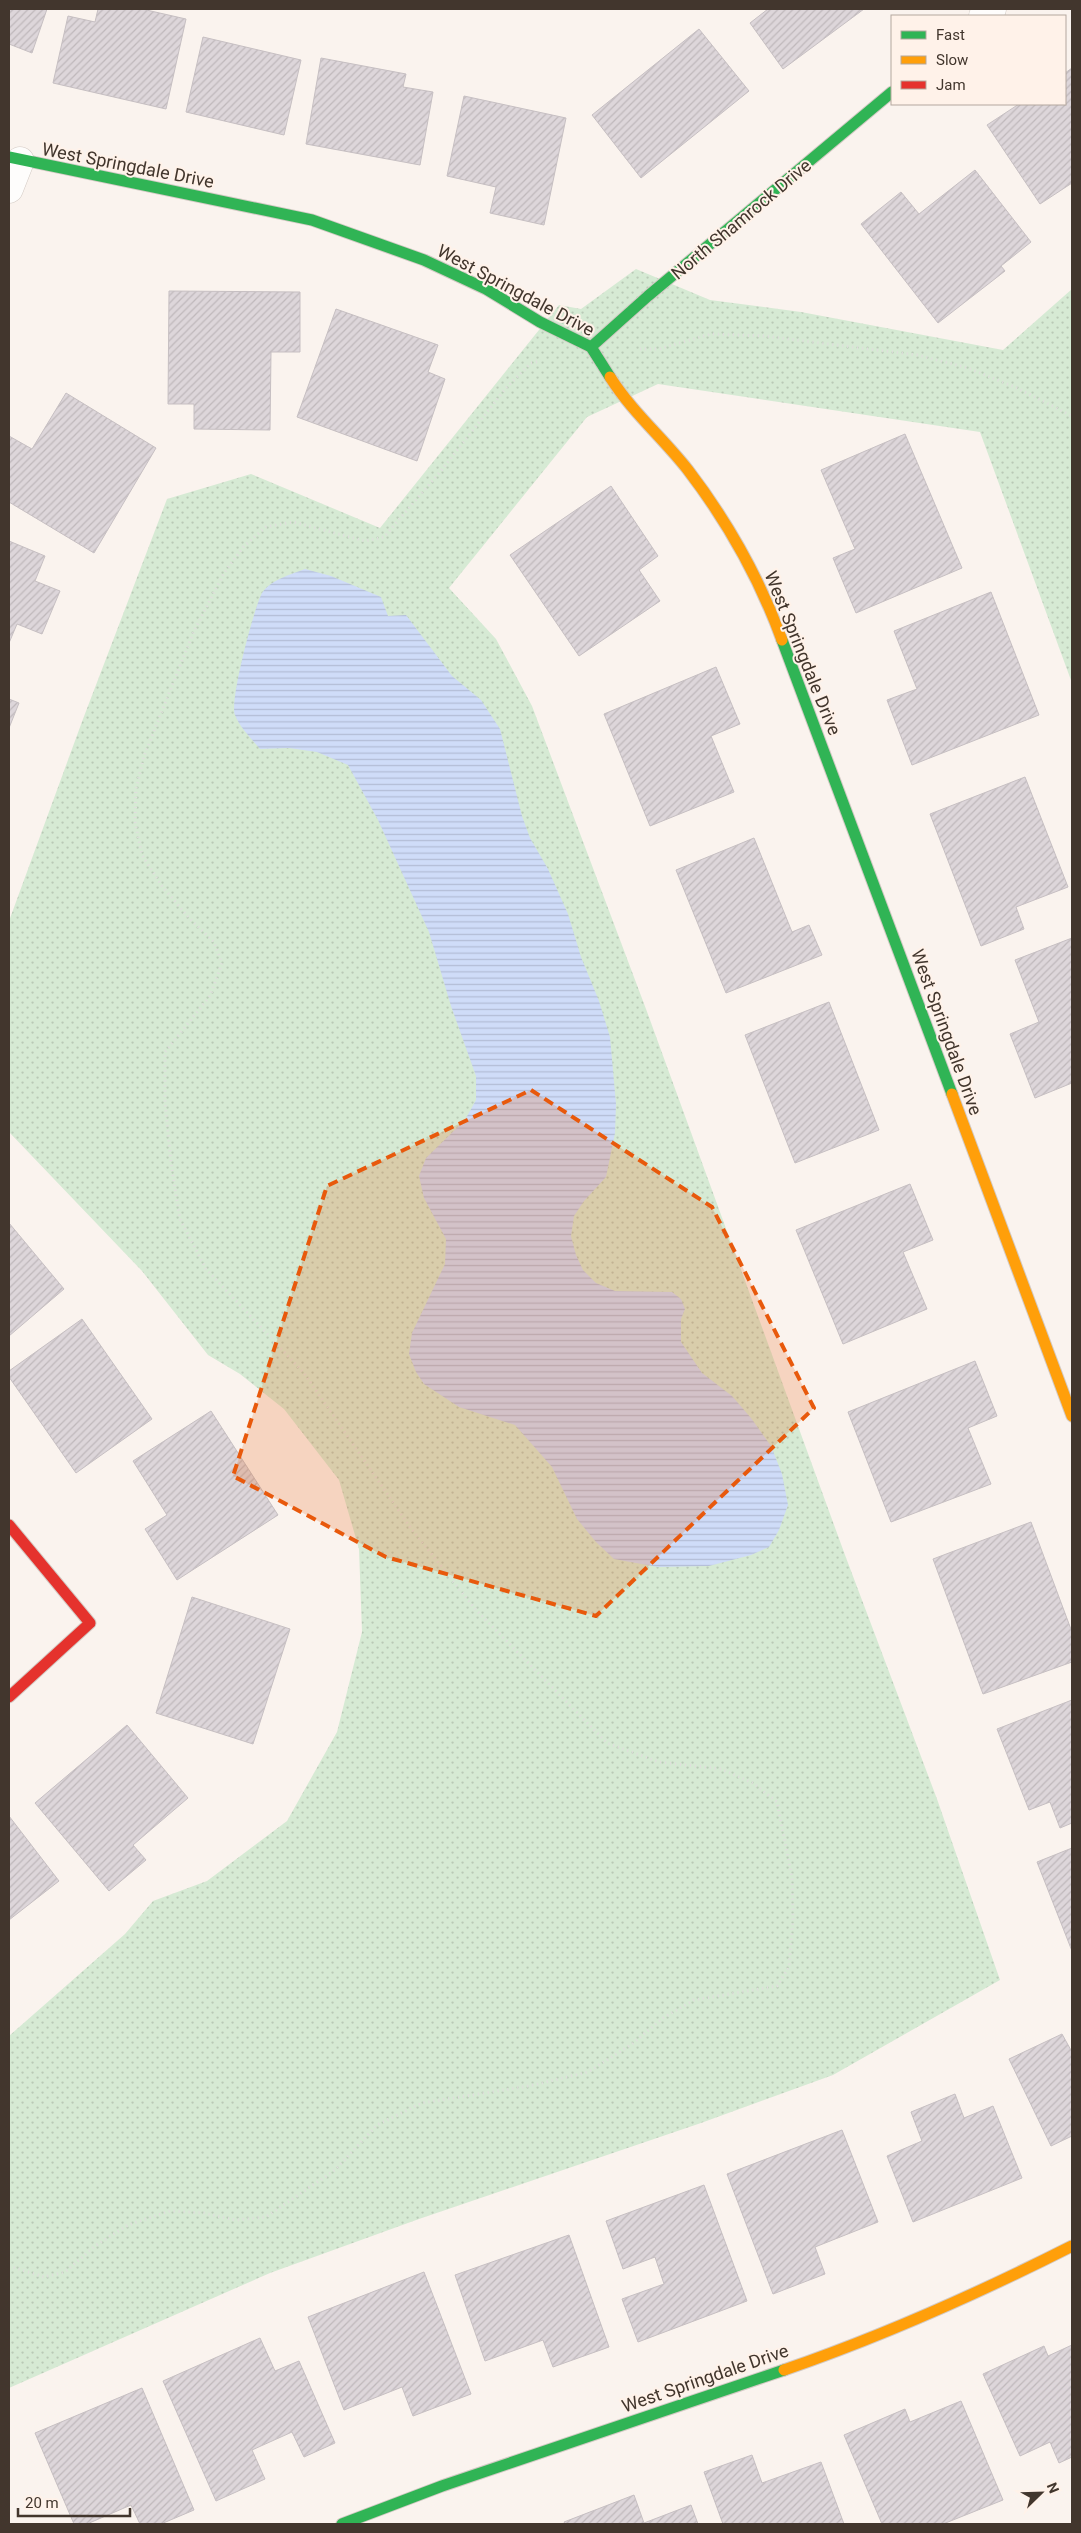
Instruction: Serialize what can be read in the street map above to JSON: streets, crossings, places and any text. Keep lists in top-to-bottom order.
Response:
{
  "streets": {
    "street": ["West Springdale Drive", "North Shamrock Drive"]
  },
  "crossings": [
    ["West Springdale Drive", "North Shamrock Drive"]
  ],
  "legend": ["Fast", "Slow", "Jam"],
  "scale_bar": "20 m",
  "north": "top right"
}
